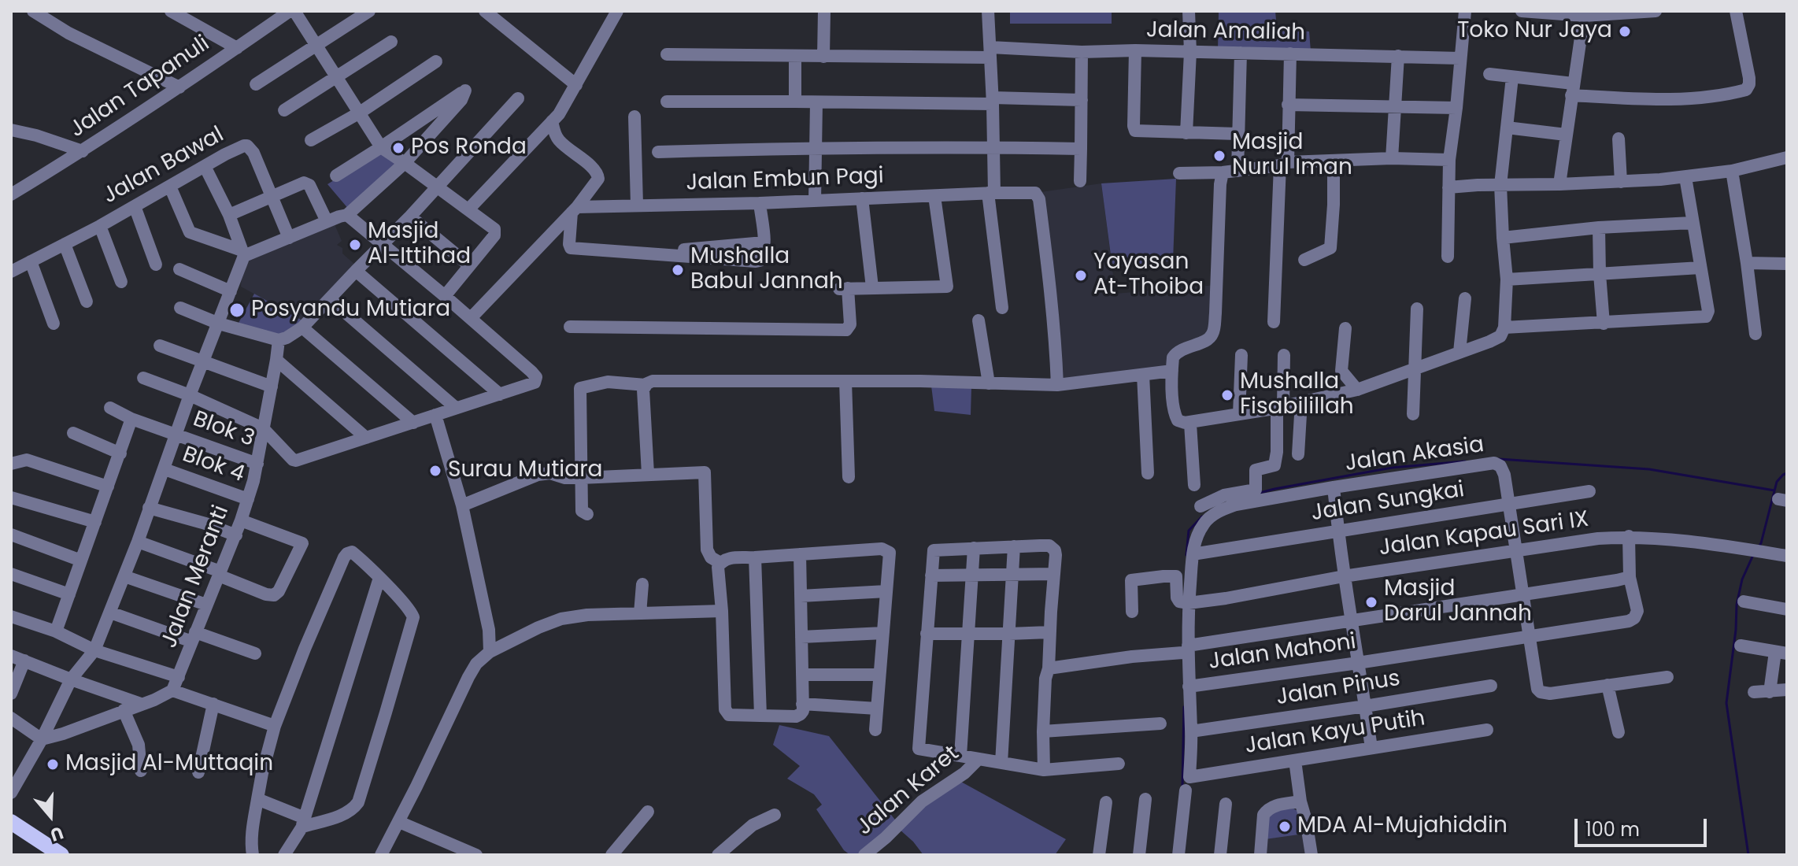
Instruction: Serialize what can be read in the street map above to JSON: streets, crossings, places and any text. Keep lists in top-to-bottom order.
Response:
{
  "streets": {
    "street": [
      "Jalan Amaliah",
      "Jalan Tapanuli",
      "Jalan Bawal",
      "Jalan Embun Pagi",
      "Blok 3",
      "Jalan Akasia",
      "Blok 4",
      "Jalan Sungkai",
      "Jalan Kapau Sari IX",
      "Jalan Meranti",
      "Jalan Mahoni",
      "Jalan Pinus",
      "Jalan Kayu Putih",
      "Jalan Karet"
    ]
  },
  "crossings": [
    ["Blok 3", "Jalan Meranti"],
    ["Jalan Akasia", "Jalan Sungkai"],
    ["Jalan Akasia", "Jalan Kapau Sari IX"],
    ["Jalan Akasia", "Jalan Mahoni"],
    ["Jalan Akasia", "Jalan Pinus"],
    ["Jalan Akasia", "Jalan Kayu Putih"],
    ["Blok 4", "Jalan Meranti"],
    ["Jalan Kapau Sari IX", "Jalan Mahoni"]
  ],
  "places": [
    "Toko Nur Jaya",
    "Pos Ronda",
    "Masjid Nurul Iman",
    "Masjid Al-Ittihad",
    "Mushalla Babul Jannah",
    "Yayasan At-Thoiba",
    "Posyandu Mutiara",
    "Mushalla Fisabilillah",
    "Surau Mutiara",
    "Masjid Darul Jannah",
    "Masjid Al-Muttaqin",
    "MDA Al-Mujahiddin"
  ],
  "scale_bar": "100 m",
  "north": "bottom"
}
